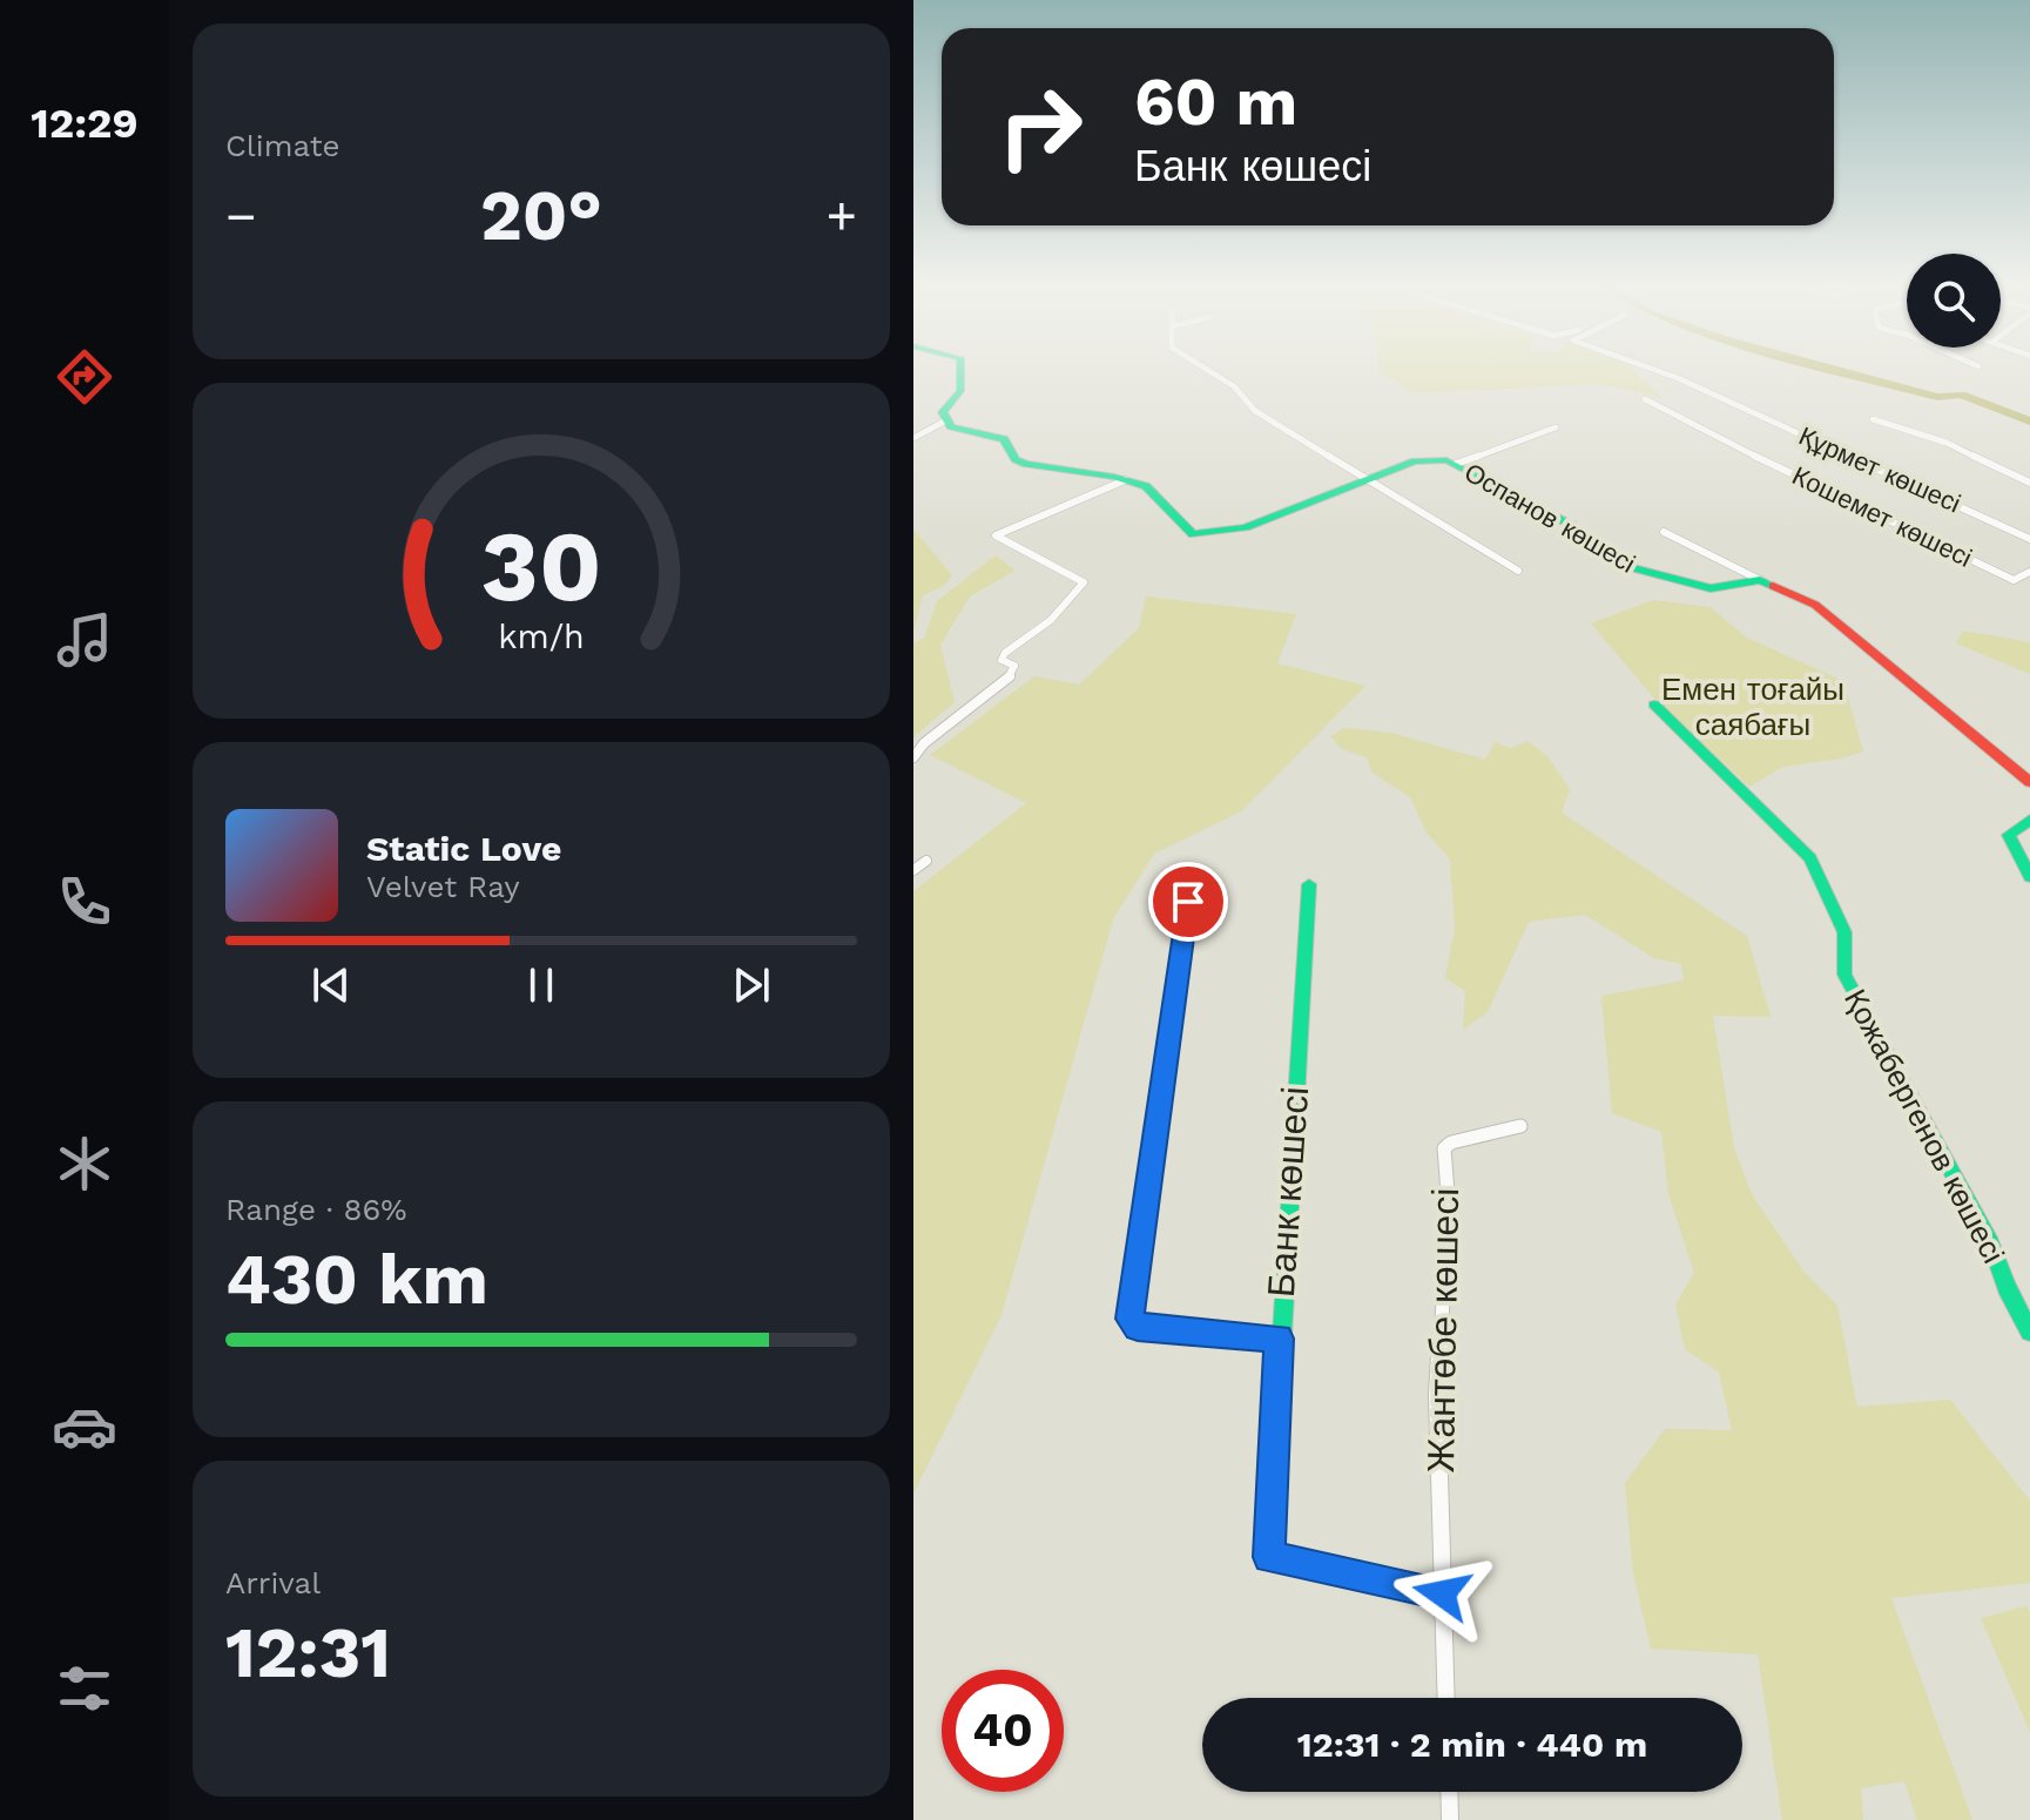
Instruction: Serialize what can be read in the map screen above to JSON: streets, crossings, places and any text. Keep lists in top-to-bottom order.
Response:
{
  "streets": {
    "street": [
      "Құрмет көшесі",
      "Кошемет көшесі",
      "Оспанов көшесі",
      "Қожабергенов көшесі",
      "Банк көшесі",
      "Жантөбе көшесі"
    ]
  },
  "crossings": [
    ["Банк көшесі", "Жантөбе көшесі"]
  ],
  "parks": ["Емен тоғайы саябағы"],
  "page": {
    "tabs": "12:29",
    "tile": [
      "Climate",
      ["Range · 86%", "430 km"],
      ["Arrival", "12:31"]
    ],
    "turn": ["60 m", "Банк көшесі"],
    "heat": ["−", "20°", "+"],
    "song": ["Static Love", "Velvet Ray"],
    "limit": "40",
    "trip": "12:31 · 2 min · 440 m",
    "gauge": ["30", "km/h"]
  }
}
